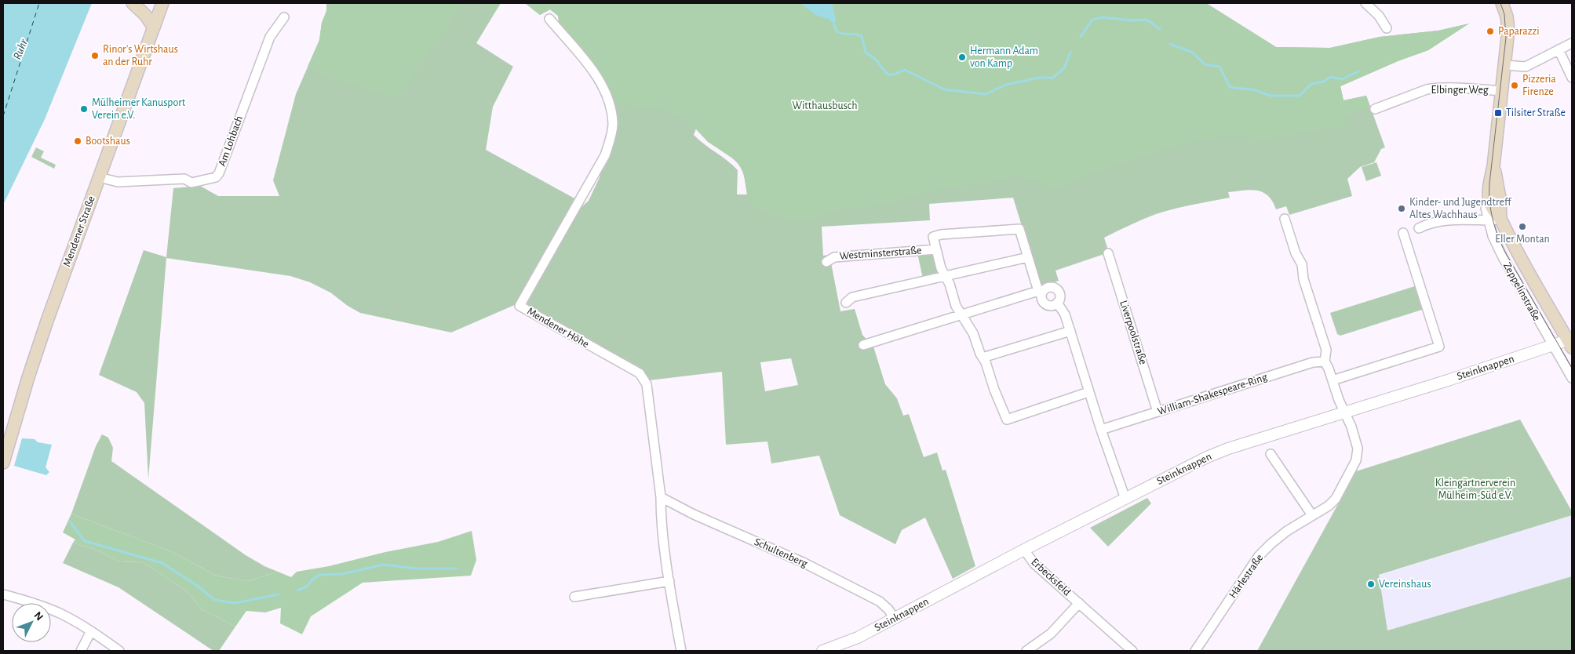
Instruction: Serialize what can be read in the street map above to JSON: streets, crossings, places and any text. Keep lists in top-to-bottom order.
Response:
{
  "streets": {
    "main road": ["Mendener Straße", "Zeppelinstraße"],
    "street": [
      "Elbinger Weg",
      "Am Lohbach",
      "Westminsterstraße",
      "Mendener Höhe",
      "Liverpoolstraße",
      "Steinknappen",
      "William-Shakespeare-Ring",
      "Schultenberg",
      "Härlestraße",
      "Erbecksfeld"
    ]
  },
  "crossings": [
    ["Elbinger Weg", "Zeppelinstraße"],
    ["Am Lohbach", "Mendener Straße"],
    ["Zeppelinstraße", "Steinknappen"],
    ["Mendener Höhe", "Schultenberg"],
    ["Liverpoolstraße", "William-Shakespeare-Ring"],
    ["Steinknappen", "Schultenberg"],
    ["Steinknappen", "Härlestraße"],
    ["Steinknappen", "Erbecksfeld"]
  ],
  "water": ["Ruhr"],
  "parks": ["Witthausbusch", "Kleingärtnerverein Mülheim-Süd e.V."],
  "places": {
    "other": [
      "Paparazzi",
      "Rinor's Wirtshaus an der Ruhr",
      "Hermann Adam von Kamp",
      "Pizzeria Firenze",
      "Mülheimer Kanusport Verein e.V.",
      "Bootshaus",
      "Kinder- und Jugendtreff Altes Wachhaus",
      "Eller Montan",
      "Vereinshaus"
    ],
    "transit": ["Tilsiter Straße"]
  },
  "north": "top right"
}
